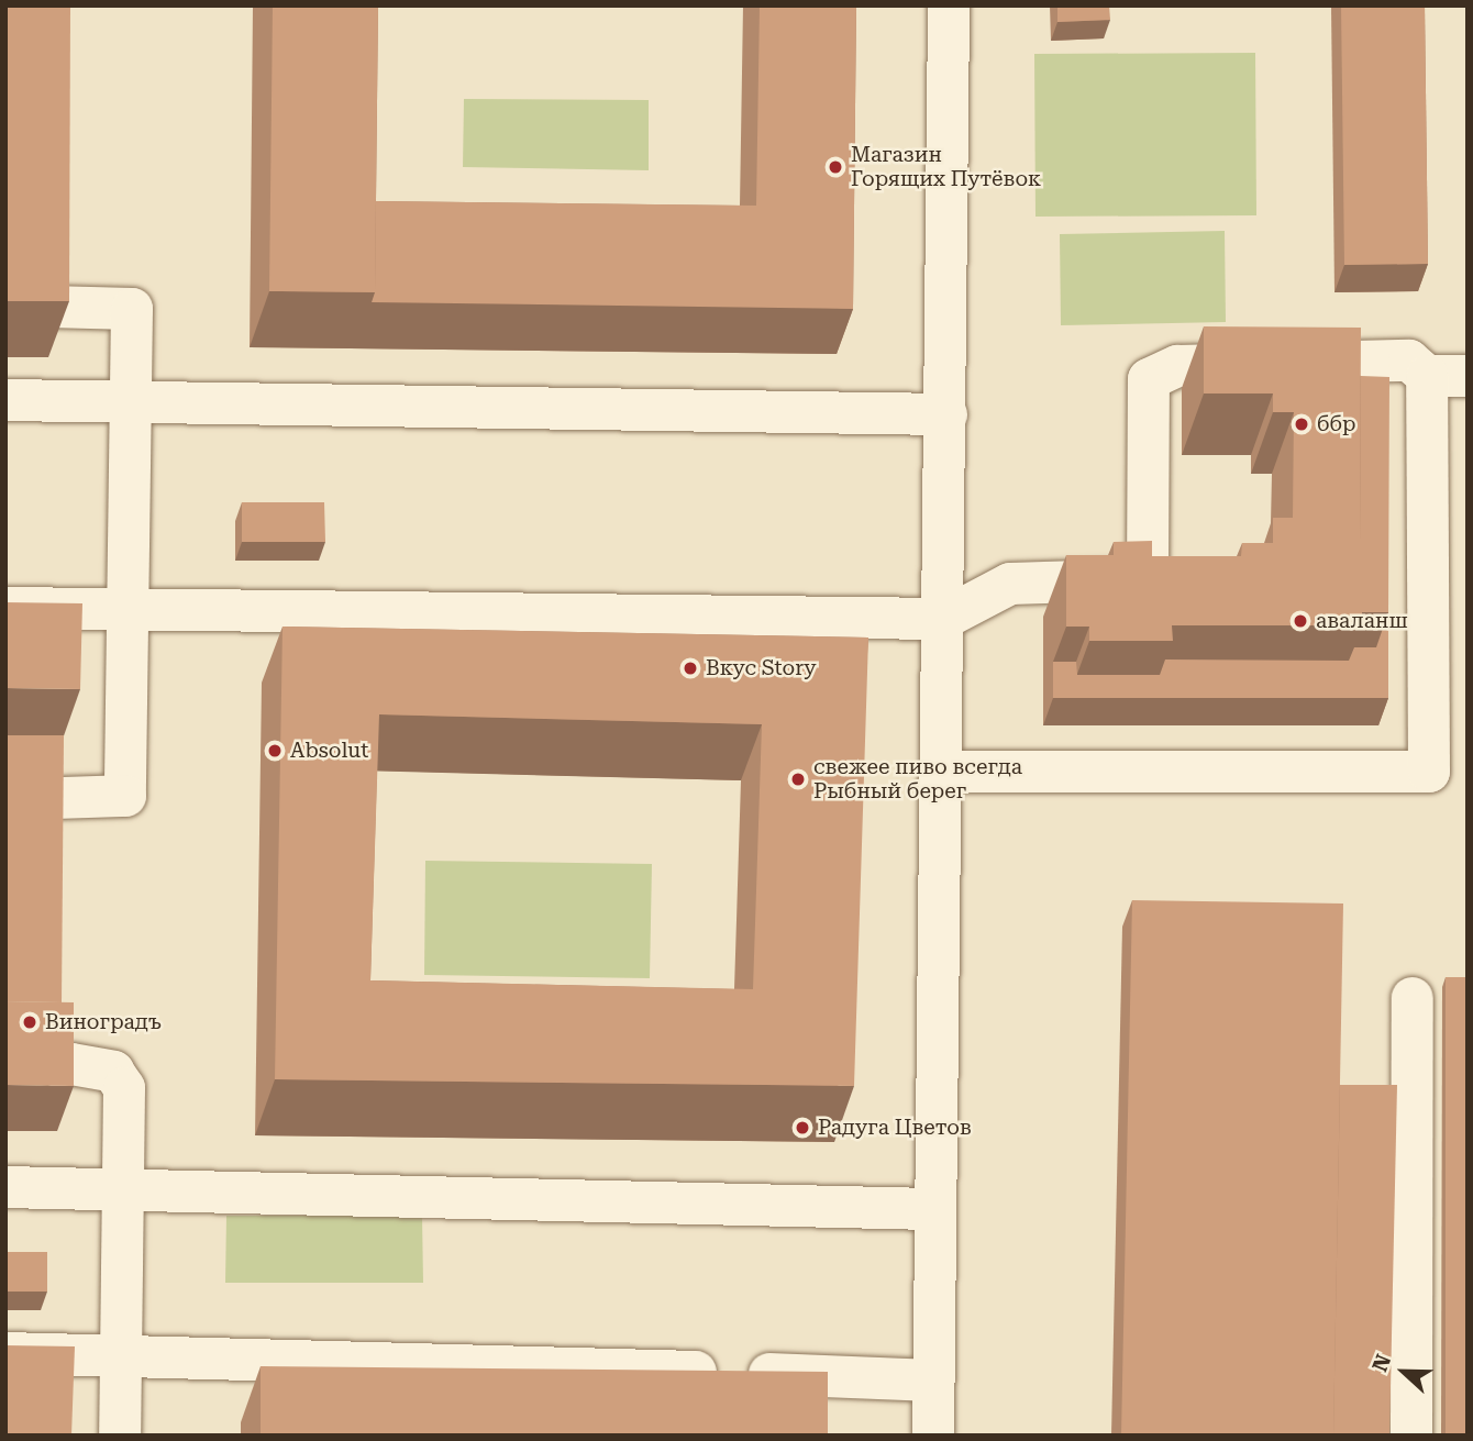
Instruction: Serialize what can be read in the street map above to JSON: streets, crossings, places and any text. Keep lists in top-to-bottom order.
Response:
{
  "places": [
    "Магазин Горящих Путёвок",
    "ббр",
    "аваланш",
    "Вкус Story",
    "Absolut",
    "свежее пиво всегда Рыбный берег",
    "Виноградъ",
    "Радуга Цветов"
  ],
  "north": "left"
}
